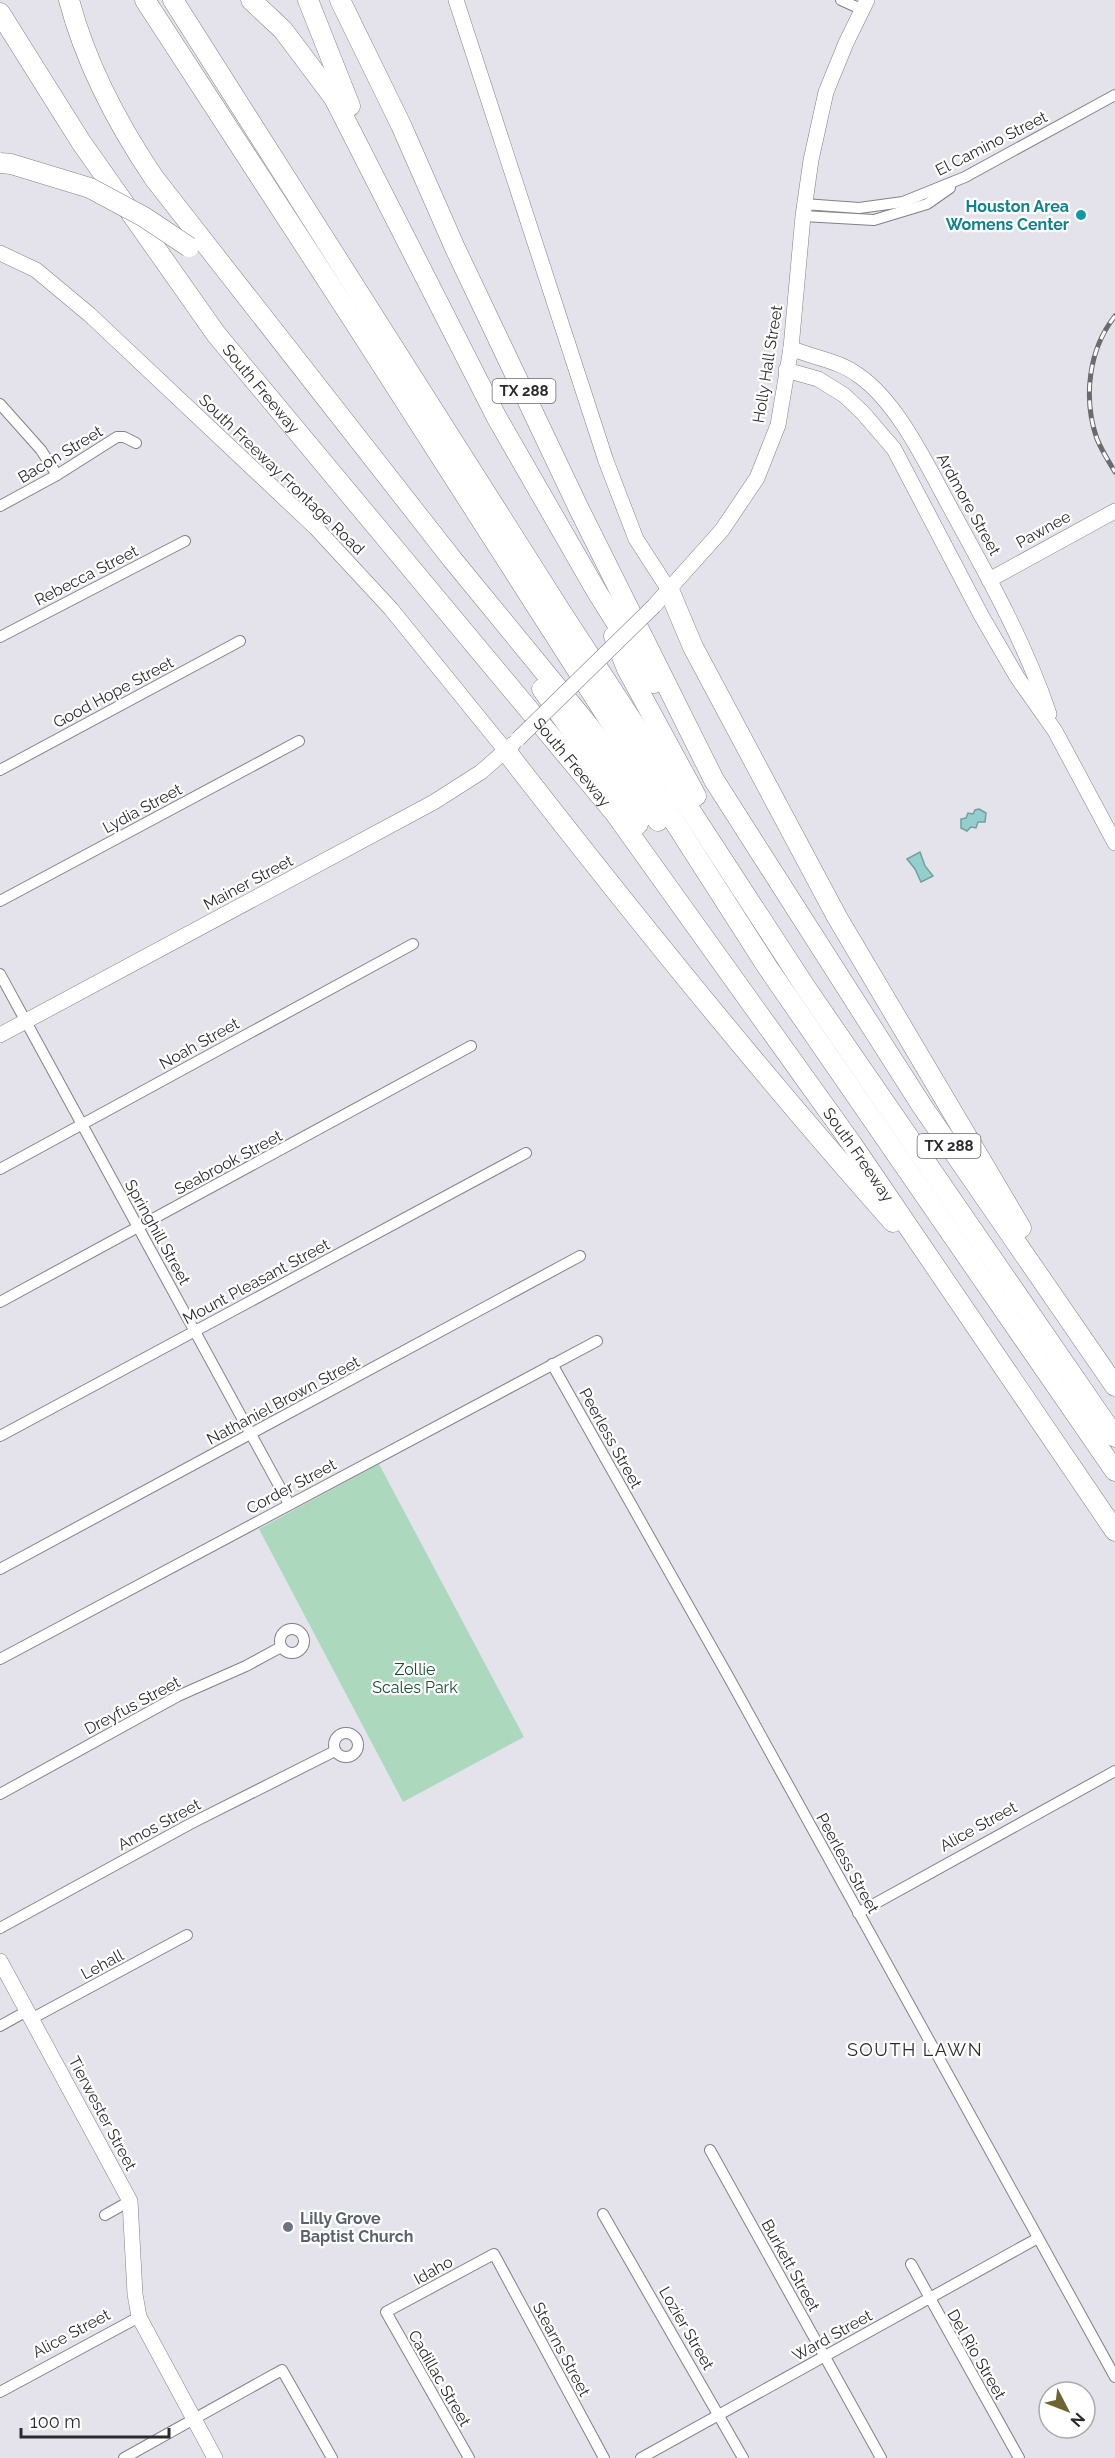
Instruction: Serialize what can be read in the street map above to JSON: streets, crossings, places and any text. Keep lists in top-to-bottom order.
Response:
{
  "streets": {
    "highway": ["South Freeway", "TX 288"],
    "street": [
      "El Camino Street",
      "Holly Hall Street",
      "Bacon Street",
      "South Freeway Frontage Road",
      "Ardmore Street",
      "Pawnee",
      "Rebecca Street",
      "Good Hope Street",
      "Lydia Street",
      "Mainer Street",
      "Noah Street",
      "Seabrook Street",
      "Springhill Street",
      "Mount Pleasant Street",
      "Nathaniel Brown Street",
      "Peerless Street",
      "Corder Street",
      "Dreyfus Street",
      "Amos Street",
      "Alice Street",
      "Lehall",
      "Tierwester Street",
      "Burkett Street",
      "Idaho",
      "Lozier Street",
      "Ward Street",
      "Stearns Street",
      "Del Rio Street",
      "Cadillac Street"
    ]
  },
  "crossings": [
    ["El Camino Street", "Holly Hall Street"],
    ["Holly Hall Street", "South Freeway Frontage Road"],
    ["Holly Hall Street", "Ardmore Street"],
    ["Holly Hall Street", "Mainer Street"],
    ["South Freeway Frontage Road", "Mainer Street"],
    ["Ardmore Street", "Pawnee"],
    ["Mainer Street", "Springhill Street"],
    ["Noah Street", "Springhill Street"],
    ["Seabrook Street", "Springhill Street"],
    ["Springhill Street", "Mount Pleasant Street"],
    ["Springhill Street", "Nathaniel Brown Street"],
    ["Springhill Street", "Corder Street"],
    ["Peerless Street", "Corder Street"],
    ["Peerless Street", "Alice Street"],
    ["Peerless Street", "Ward Street"],
    ["Alice Street", "Tierwester Street"],
    ["Lehall", "Tierwester Street"],
    ["Burkett Street", "Ward Street"],
    ["Idaho", "Stearns Street"],
    ["Idaho", "Cadillac Street"],
    ["Lozier Street", "Ward Street"],
    ["Ward Street", "Del Rio Street"]
  ],
  "districts": ["SOUTH LAWN"],
  "parks": ["Zollie Scales Park"],
  "places": ["Houston Area Womens Center", "Lilly Grove Baptist Church"],
  "scale_bar": "100 m",
  "north": "bottom right"
}
